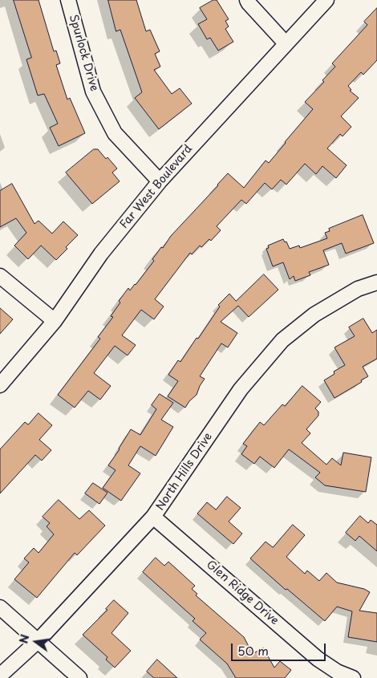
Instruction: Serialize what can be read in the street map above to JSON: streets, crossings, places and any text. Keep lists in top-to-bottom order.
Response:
{
  "streets": {
    "street": [
      "Spurlock Drive",
      "Far West Boulevard",
      "North Hills Drive",
      "Glen Ridge Drive"
    ]
  },
  "crossings": [
    ["Spurlock Drive", "Far West Boulevard"],
    ["North Hills Drive", "Glen Ridge Drive"]
  ],
  "scale_bar": "50 m",
  "north": "left"
}
